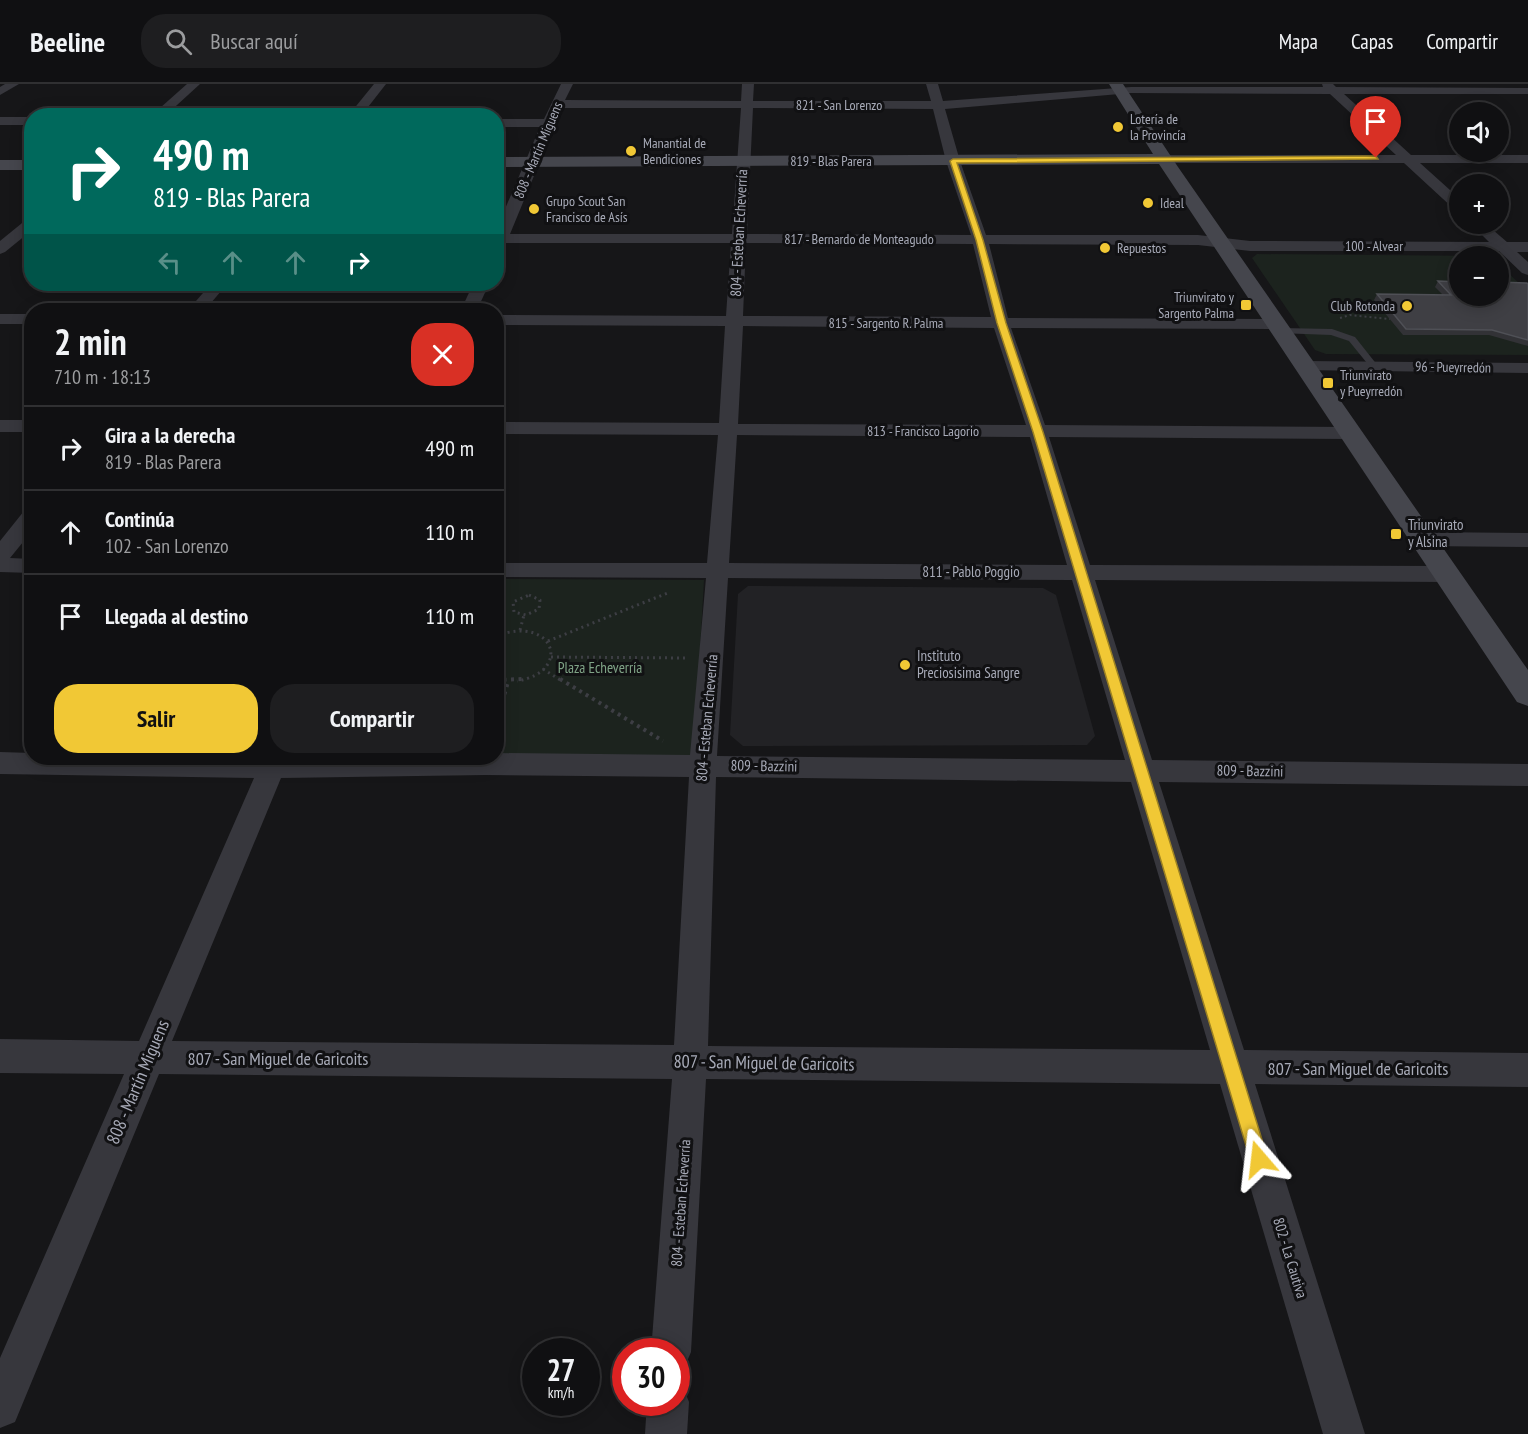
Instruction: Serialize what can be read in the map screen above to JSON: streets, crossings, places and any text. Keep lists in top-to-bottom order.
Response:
{
  "streets": {
    "main road": ["819 - Blas Parera"],
    "street": [
      "821 - San Lorenzo",
      "808 - Martín Miguens",
      "804 - Esteban Echeverría",
      "817 - Bernardo de Monteagudo",
      "100 - Alvear",
      "815 - Sargento R. Palma",
      "96 - Pueyrredón",
      "813 - Francisco Lagorio",
      "811 - Pablo Poggio",
      "809 - Bazzini",
      "807 - San Miguel de Garicoits",
      "802 - La Cautiva"
    ]
  },
  "crossings": [
    ["821 - San Lorenzo", "808 - Martín Miguens"],
    ["821 - San Lorenzo", "804 - Esteban Echeverría"],
    ["821 - San Lorenzo", "802 - La Cautiva"],
    ["808 - Martín Miguens", "819 - Blas Parera"],
    ["808 - Martín Miguens", "807 - San Miguel de Garicoits"],
    ["819 - Blas Parera", "804 - Esteban Echeverría"],
    ["819 - Blas Parera", "802 - La Cautiva"],
    ["804 - Esteban Echeverría", "817 - Bernardo de Monteagudo"],
    ["804 - Esteban Echeverría", "815 - Sargento R. Palma"],
    ["804 - Esteban Echeverría", "813 - Francisco Lagorio"],
    ["804 - Esteban Echeverría", "811 - Pablo Poggio"],
    ["804 - Esteban Echeverría", "809 - Bazzini"],
    ["804 - Esteban Echeverría", "807 - San Miguel de Garicoits"],
    ["817 - Bernardo de Monteagudo", "100 - Alvear"],
    ["817 - Bernardo de Monteagudo", "802 - La Cautiva"],
    ["815 - Sargento R. Palma", "802 - La Cautiva"],
    ["813 - Francisco Lagorio", "802 - La Cautiva"],
    ["811 - Pablo Poggio", "802 - La Cautiva"],
    ["809 - Bazzini", "802 - La Cautiva"],
    ["807 - San Miguel de Garicoits", "802 - La Cautiva"]
  ],
  "parks": ["Plaza Echeverría"],
  "places": {
    "other": [
      "Lotería de la Provincía",
      "Manantial de Bendiciones",
      "Ideal",
      "Grupo Scout San Francisco de Asís",
      "Repuestos",
      "Club Rotonda",
      "Instituto Preciosisima Sangre"
    ],
    "transit": ["Triunvirato y Sargento Palma", "Triunvirato y Pueyrredón", "Triunvirato y Alsina"]
  },
  "page": {
    "header": "Beeline",
    "search": "Buscar aquí",
    "nav": ["Mapa", "Capas", "Compartir"],
    "map_buttons": ["+", "−"],
    "turn": ["490 m", "819 - Blas Parera"],
    "heading": ["2 min", "710 m · 18:13"],
    "list": [
      {
        "name": "Gira a la derecha",
        "note": "819 - Blas Parera",
        "value": "490 m"
      },
      {
        "name": "Continúa",
        "note": "102 - San Lorenzo",
        "value": "110 m"
      },
      {
        "name": "Llegada al destino",
        "value": "110 m"
      }
    ],
    "buttons": ["Salir", "Compartir"],
    "speed": "27 km/h",
    "limit": "30"
  }
}
